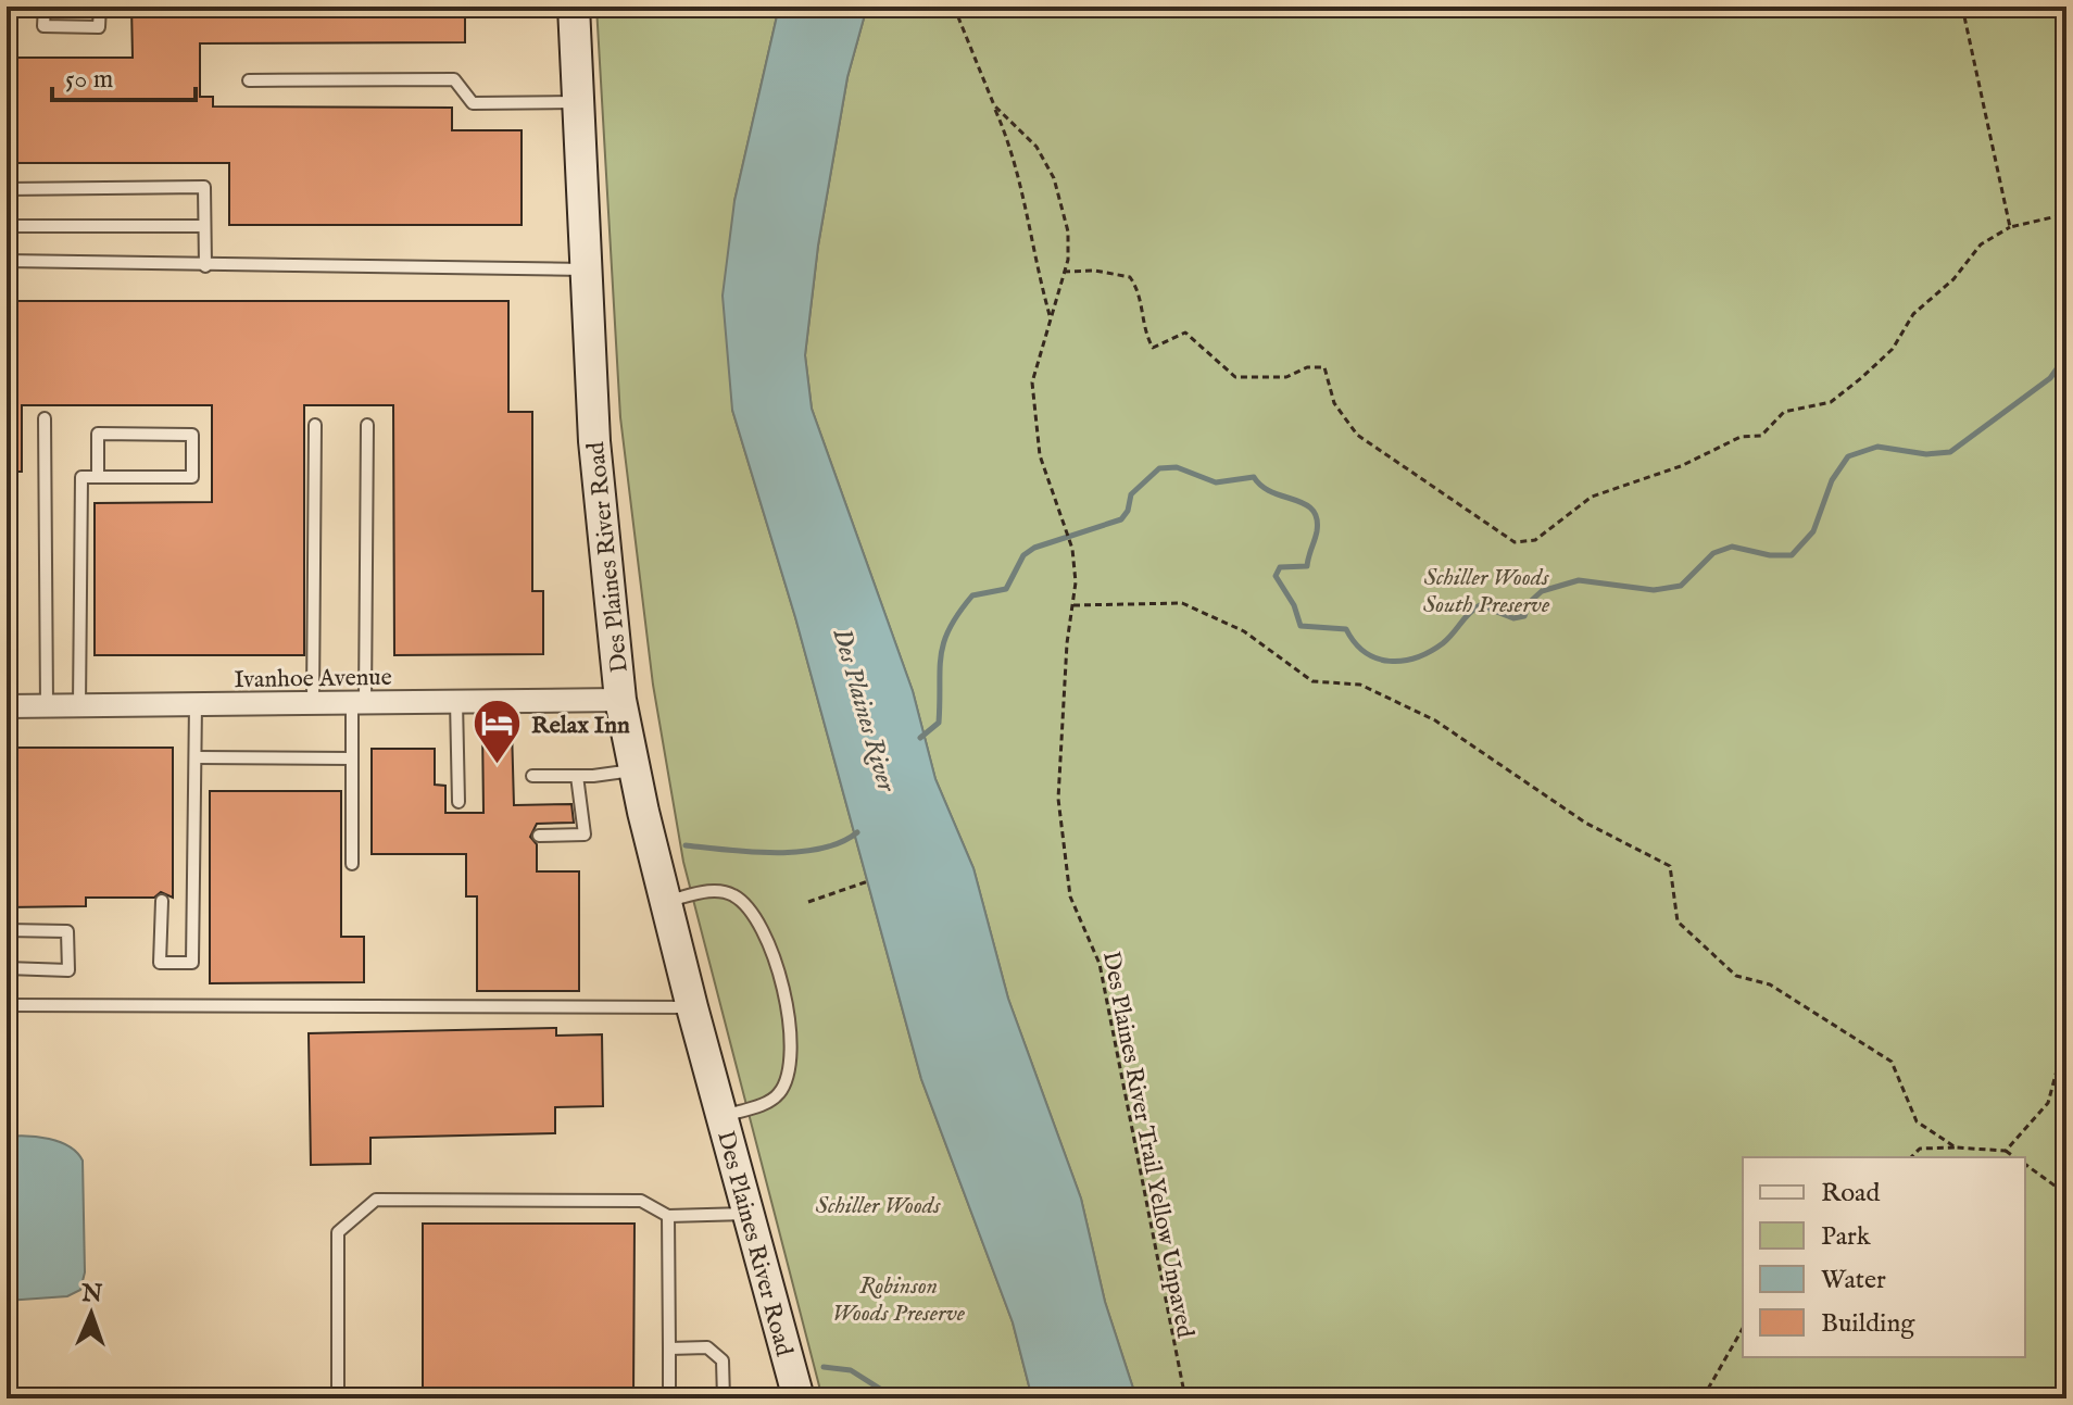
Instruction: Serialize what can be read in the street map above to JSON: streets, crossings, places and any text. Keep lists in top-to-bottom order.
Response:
{
  "streets": {
    "main road": ["Des Plaines River Road"],
    "street": ["Ivanhoe Avenue"],
    "path": ["Des Plaines River Trail Yellow Unpaved"]
  },
  "crossings": [
    ["Des Plaines River Road", "Ivanhoe Avenue"]
  ],
  "water": ["Des Plaines River"],
  "parks": ["Schiller Woods South Preserve", "Schiller Woods", "Robinson Woods Preserve"],
  "places": {
    "hotel": ["Relax Inn"]
  },
  "legend": [
    "Road",
    "Park",
    "Water",
    "Building"
  ],
  "scale_bar": "50 m",
  "north": "top"
}
